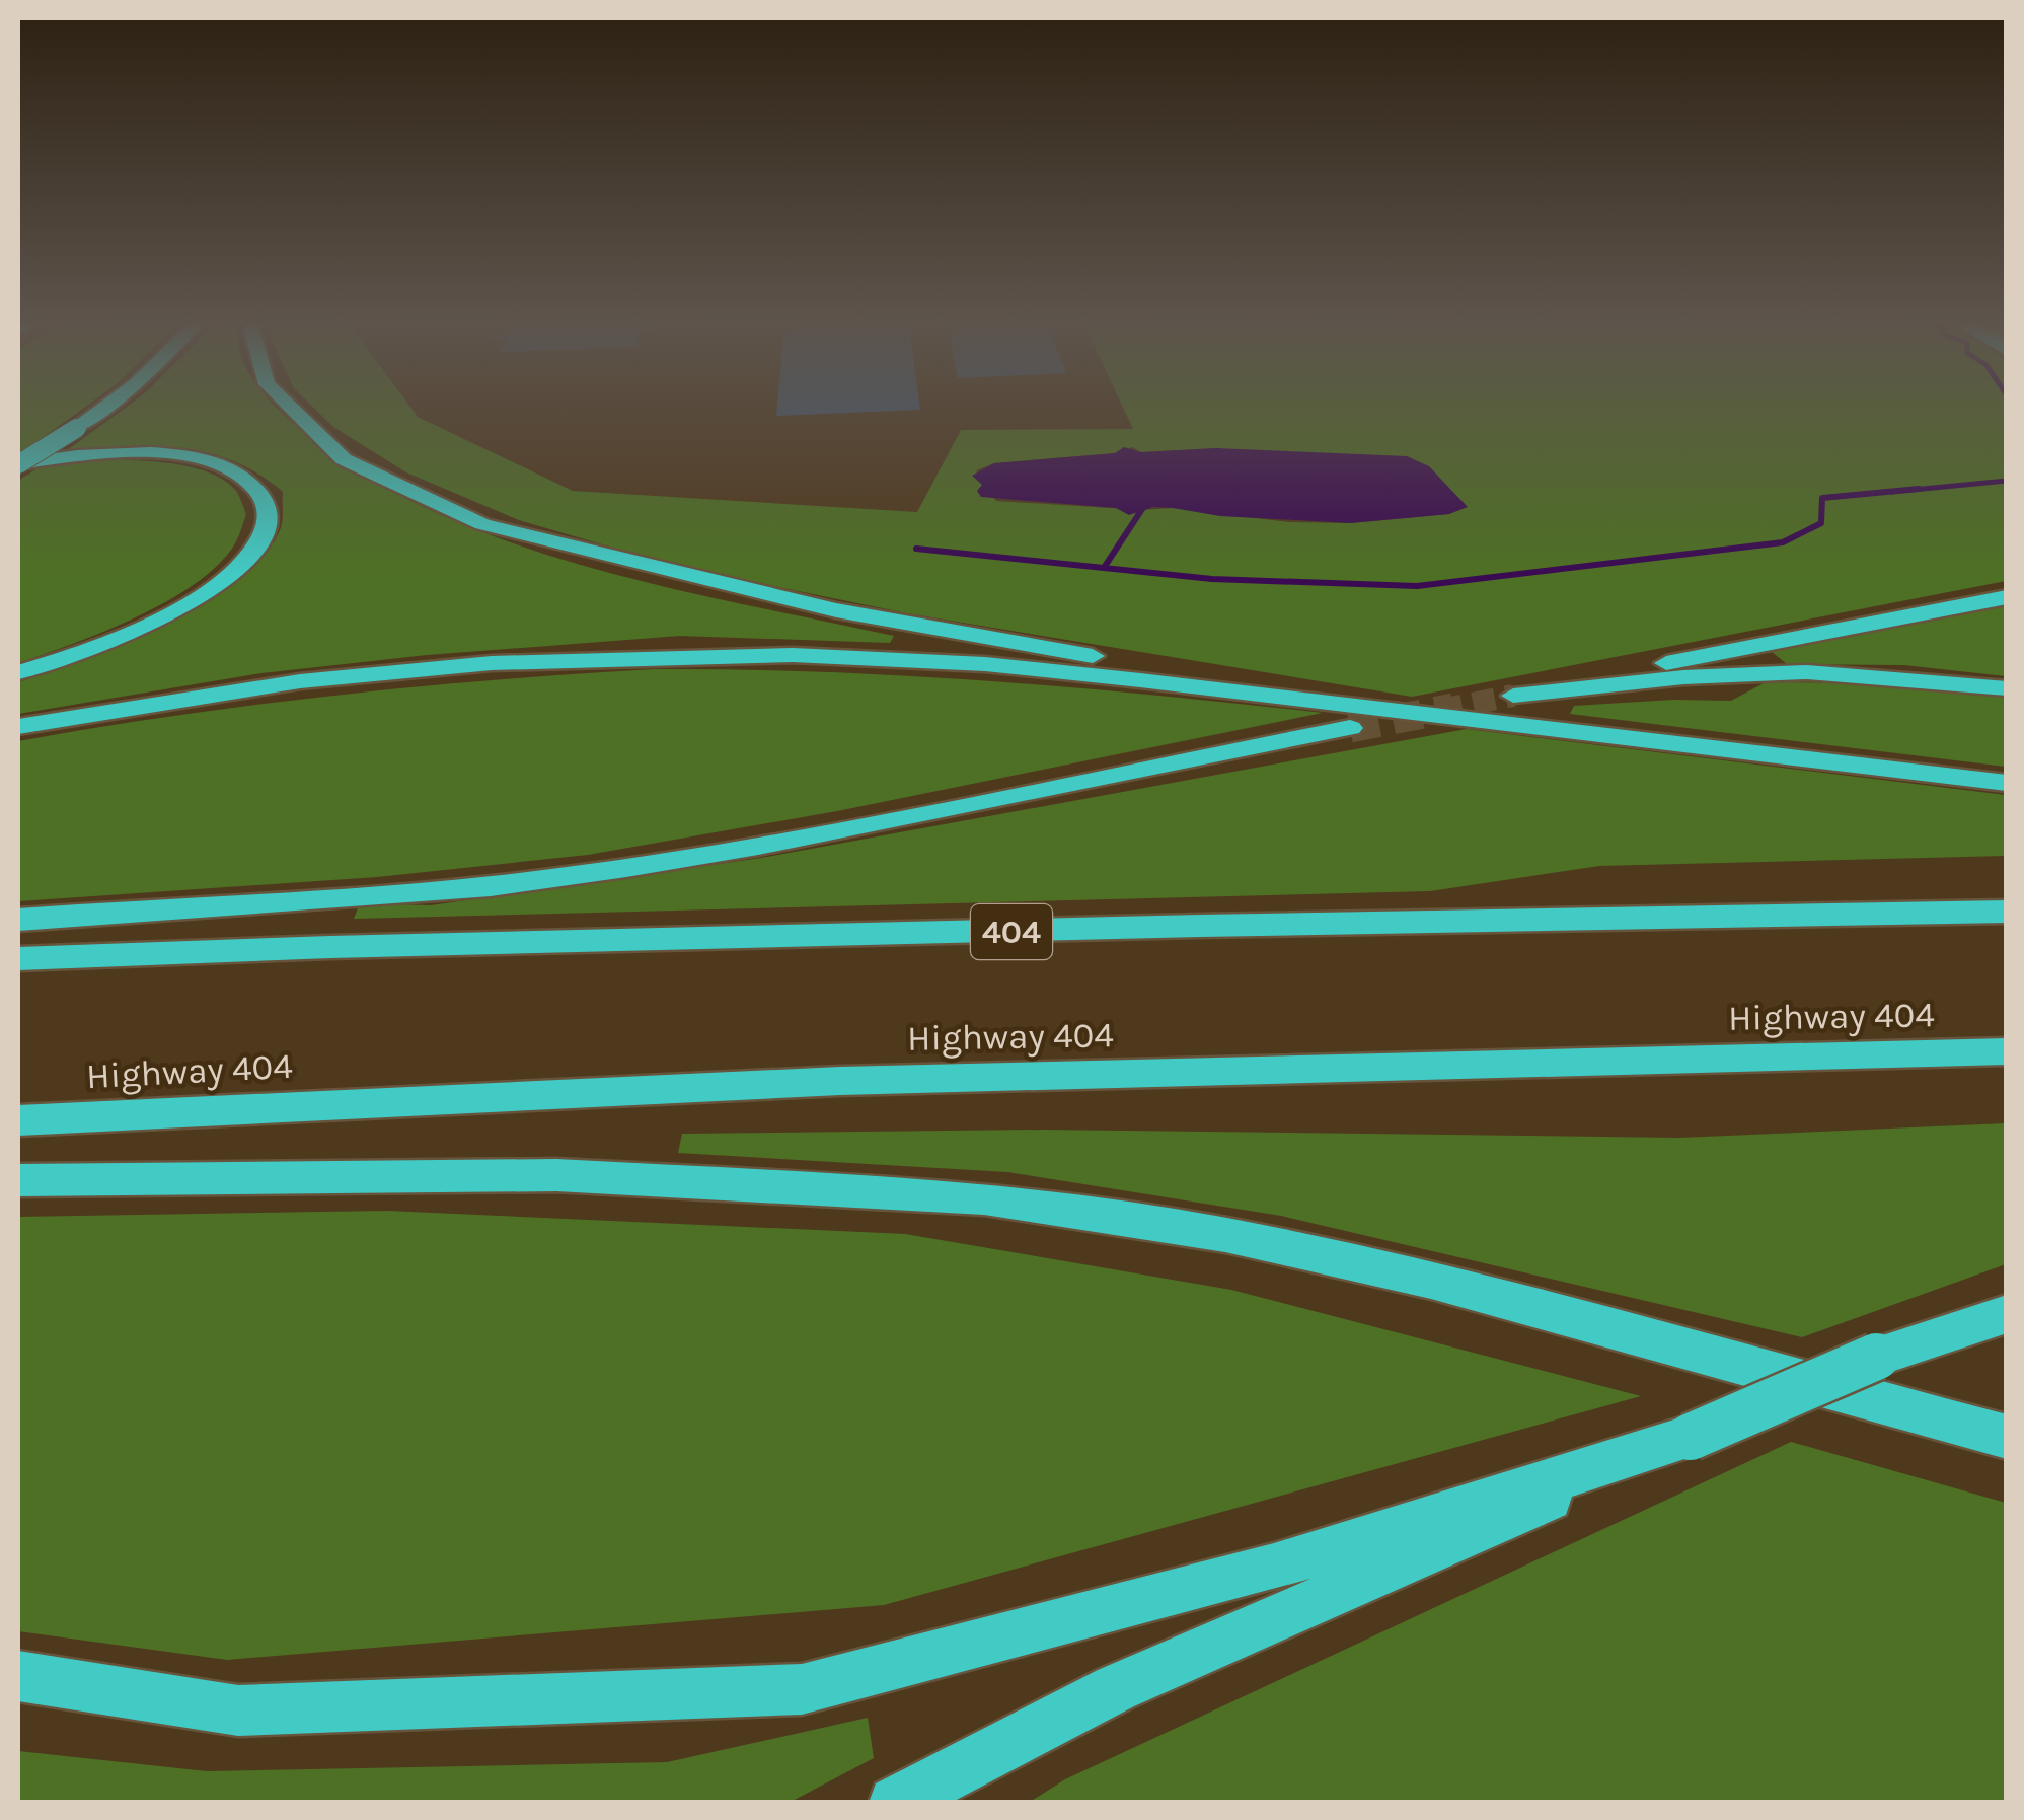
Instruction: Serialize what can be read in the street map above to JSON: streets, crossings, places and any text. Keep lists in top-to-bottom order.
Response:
{
  "streets": {
    "highway": ["404", "Highway 404"]
  }
}
